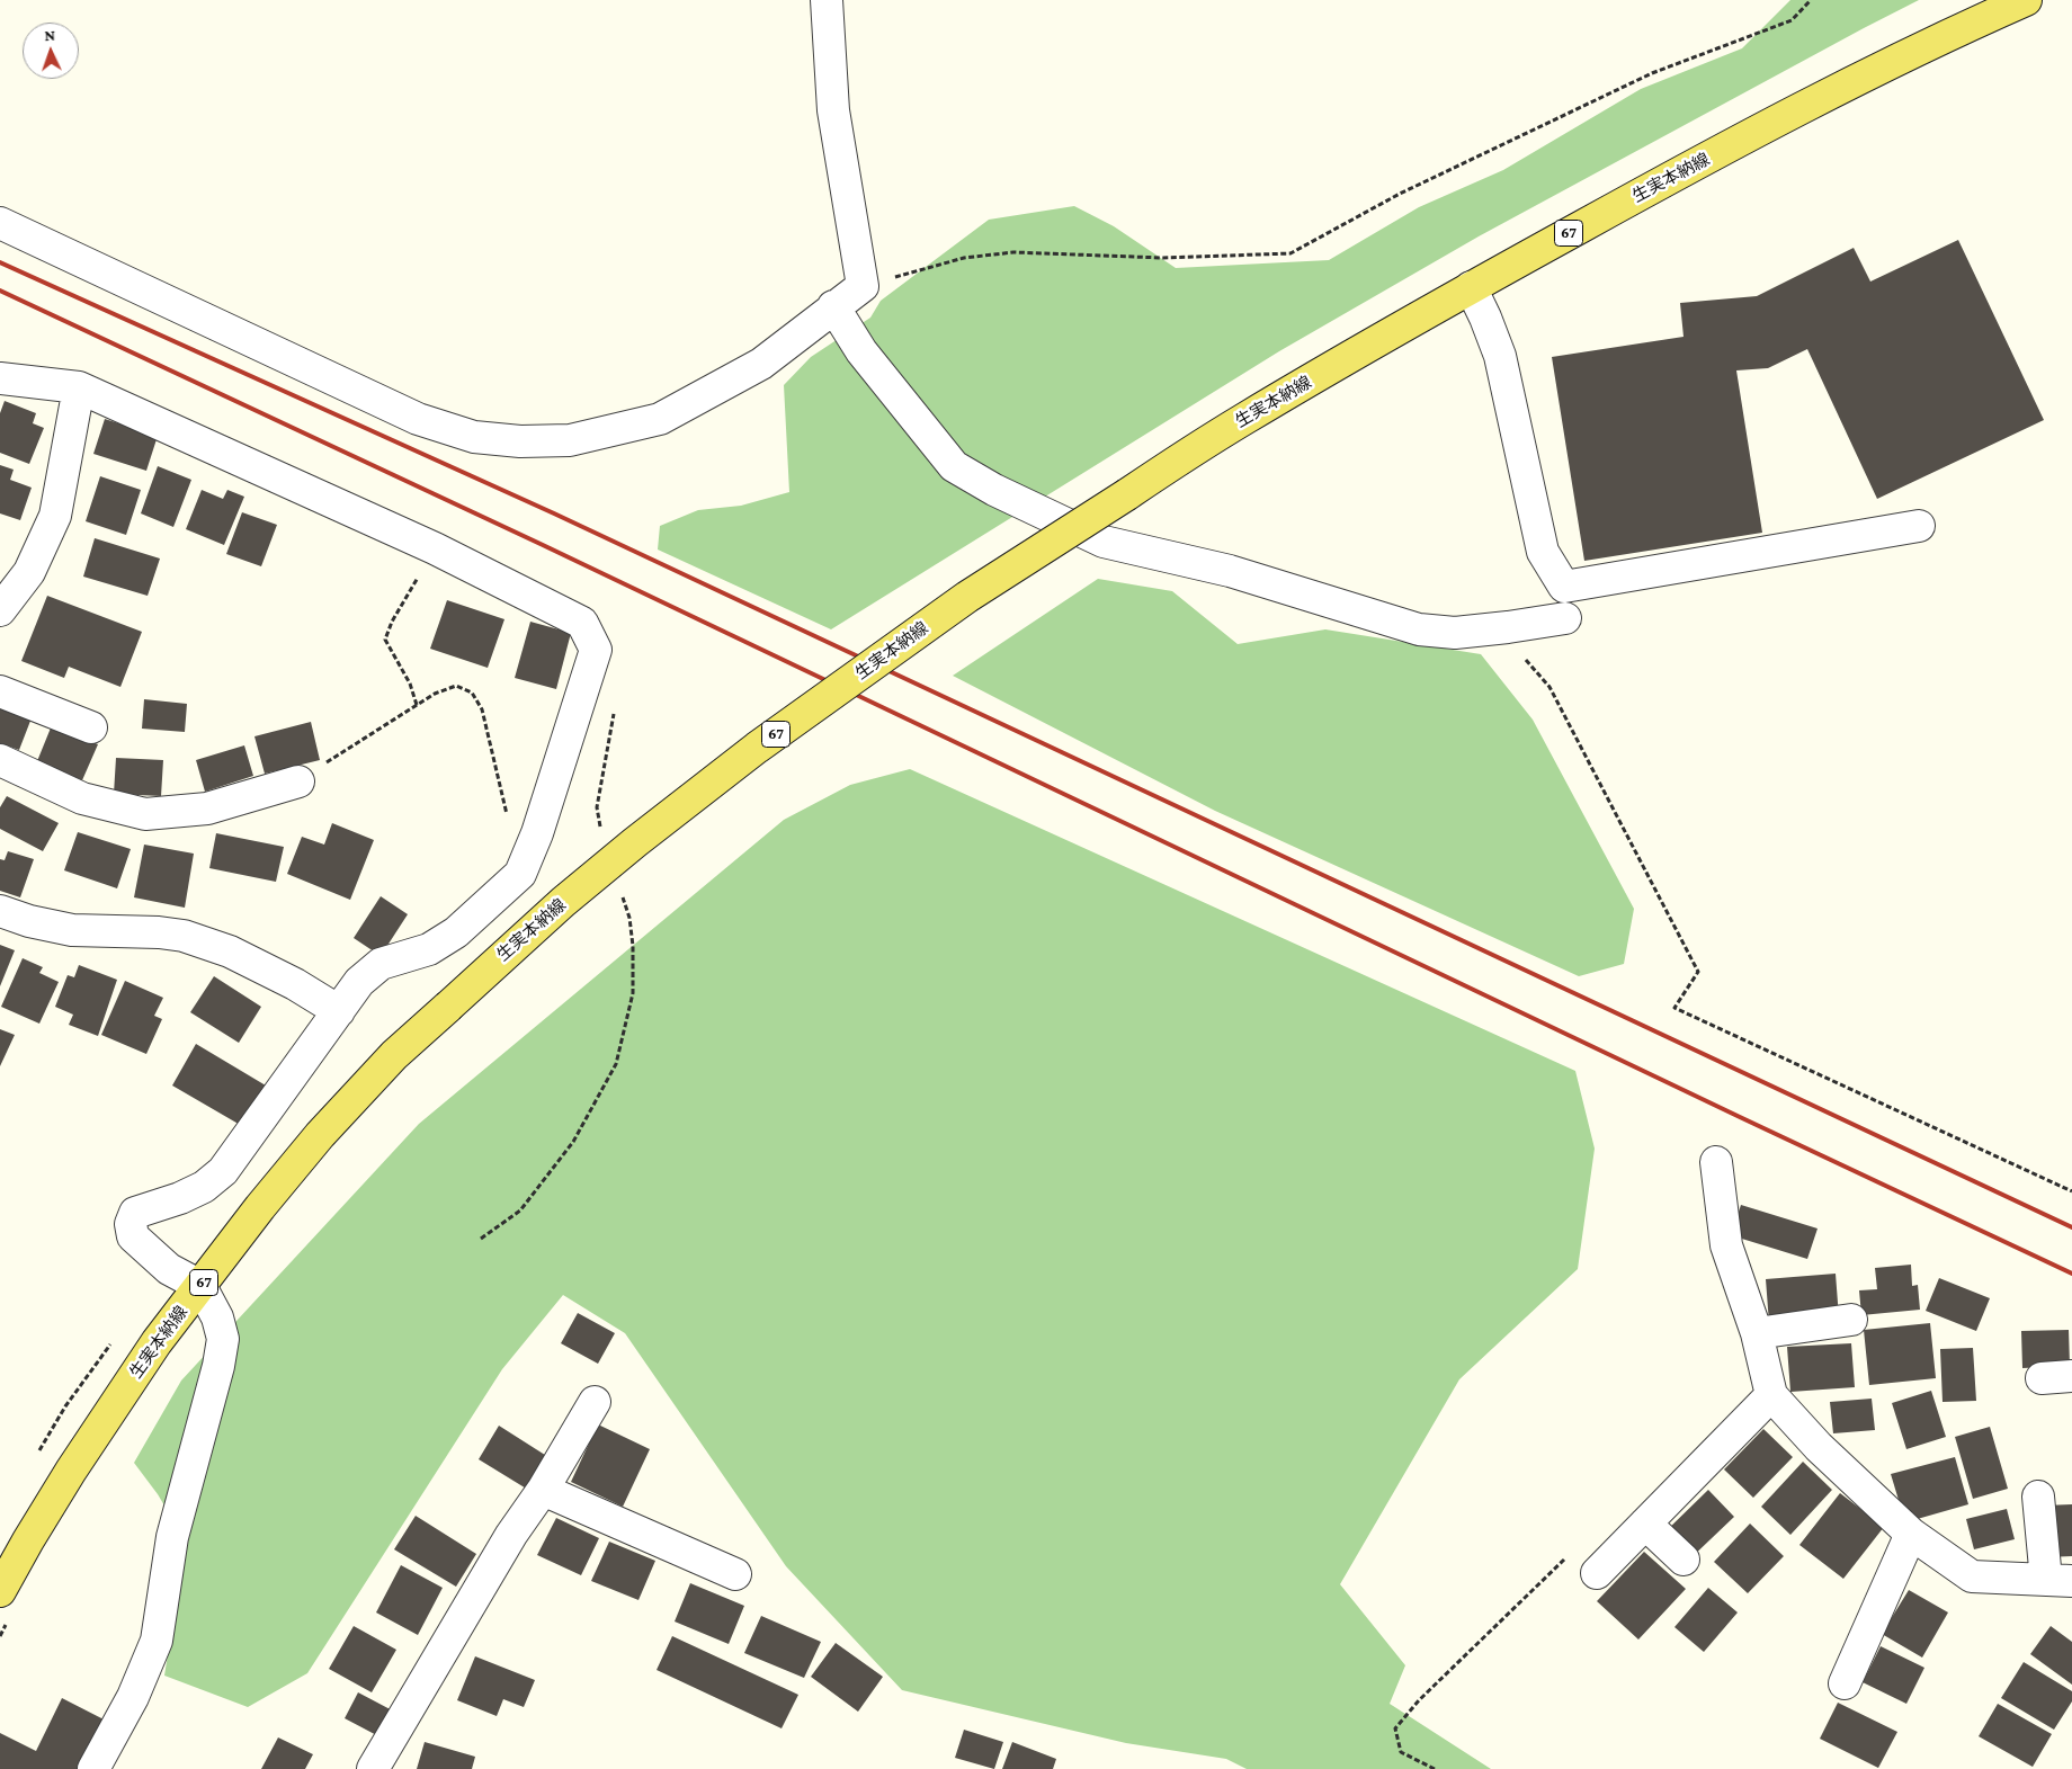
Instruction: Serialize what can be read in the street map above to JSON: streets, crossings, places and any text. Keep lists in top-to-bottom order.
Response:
{
  "streets": {
    "main road": ["生実本納線", "67"]
  },
  "north": "top"
}
